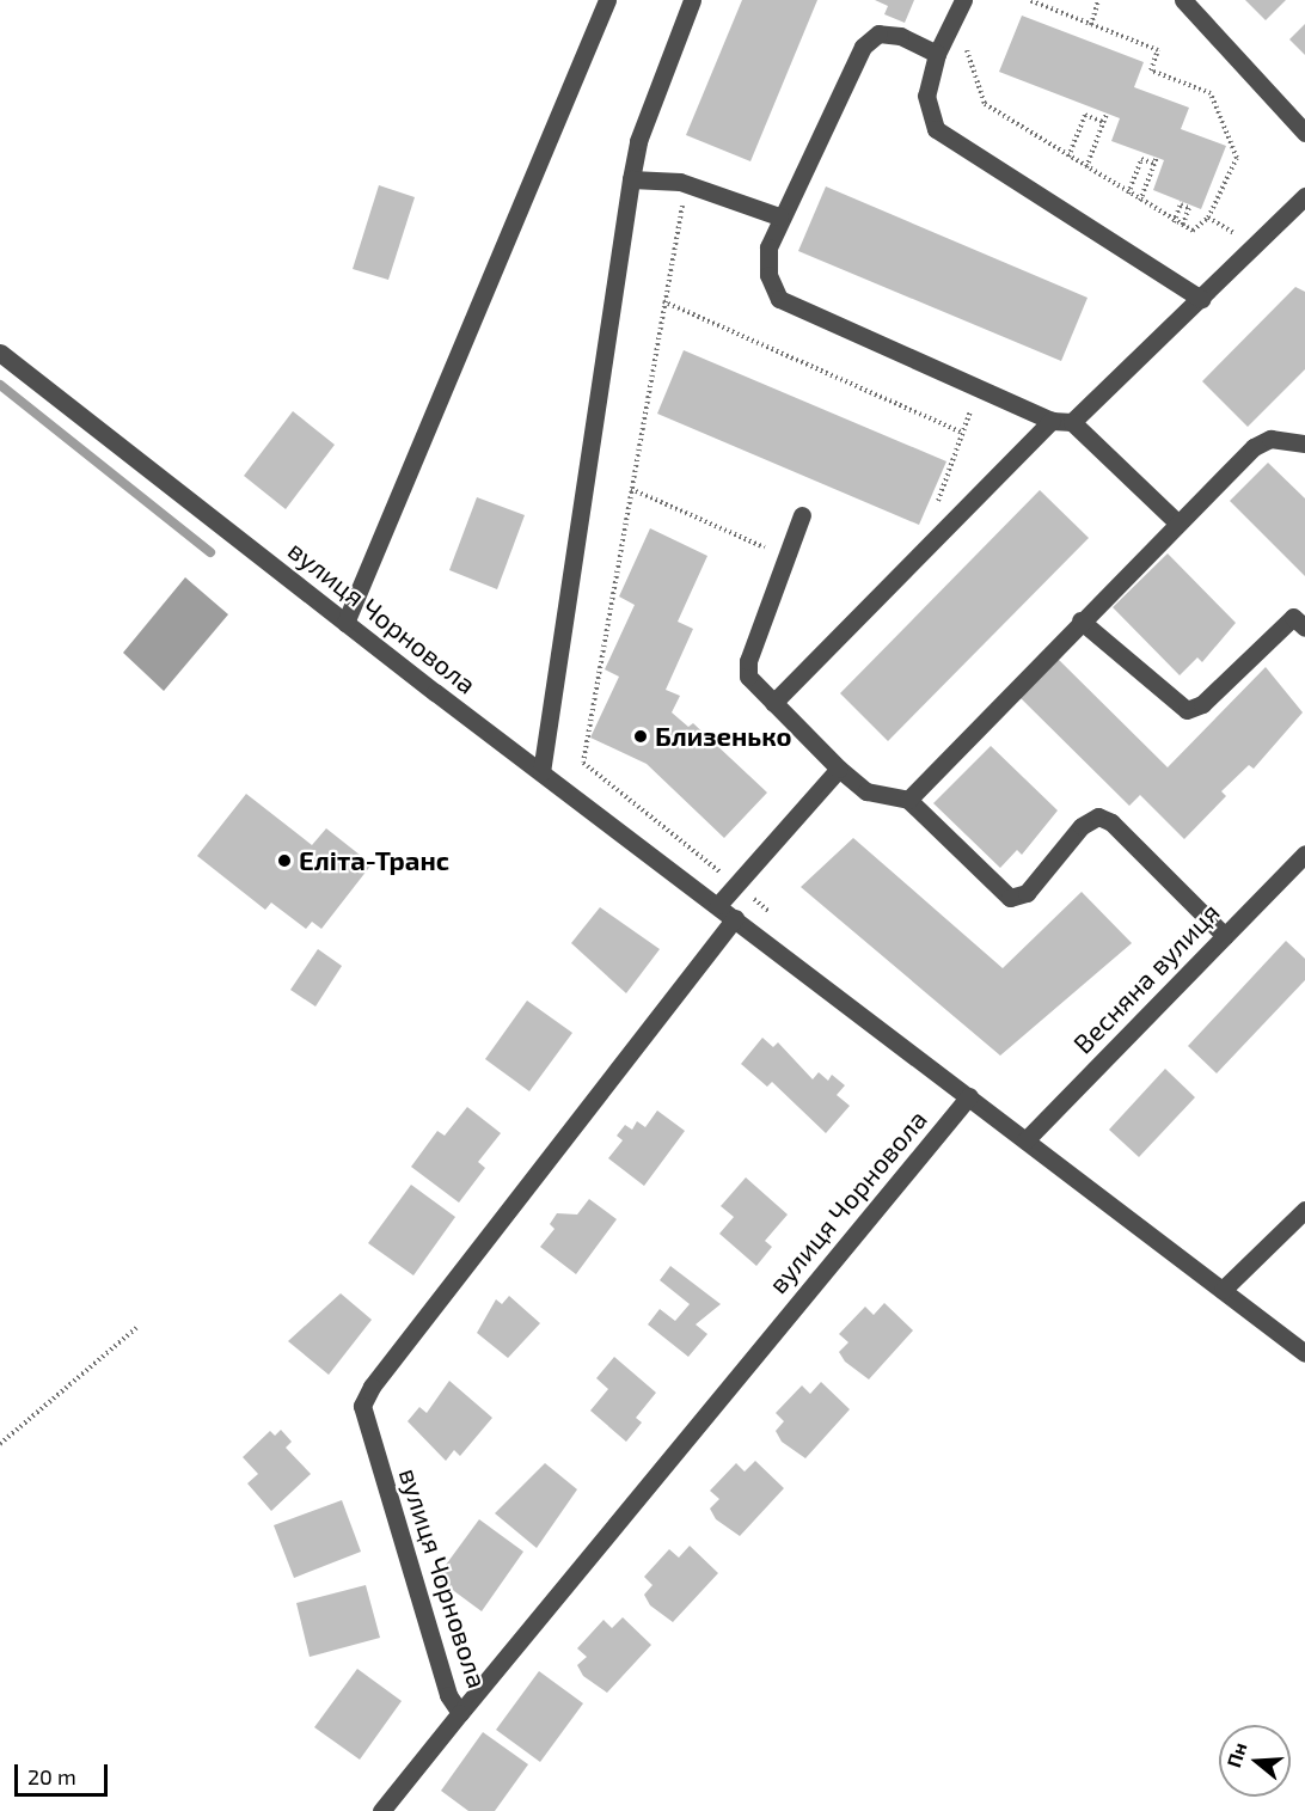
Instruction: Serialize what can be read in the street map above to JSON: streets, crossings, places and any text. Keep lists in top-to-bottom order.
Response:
{
  "streets": {
    "street": ["вулиця Чорновола", "Весняна вулиця"]
  },
  "crossings": [
    ["вулиця Чорновола", "Весняна вулиця"]
  ],
  "places": ["Близенько", "Еліта-Транс"],
  "scale_bar": "20 m",
  "north": "left"
}
